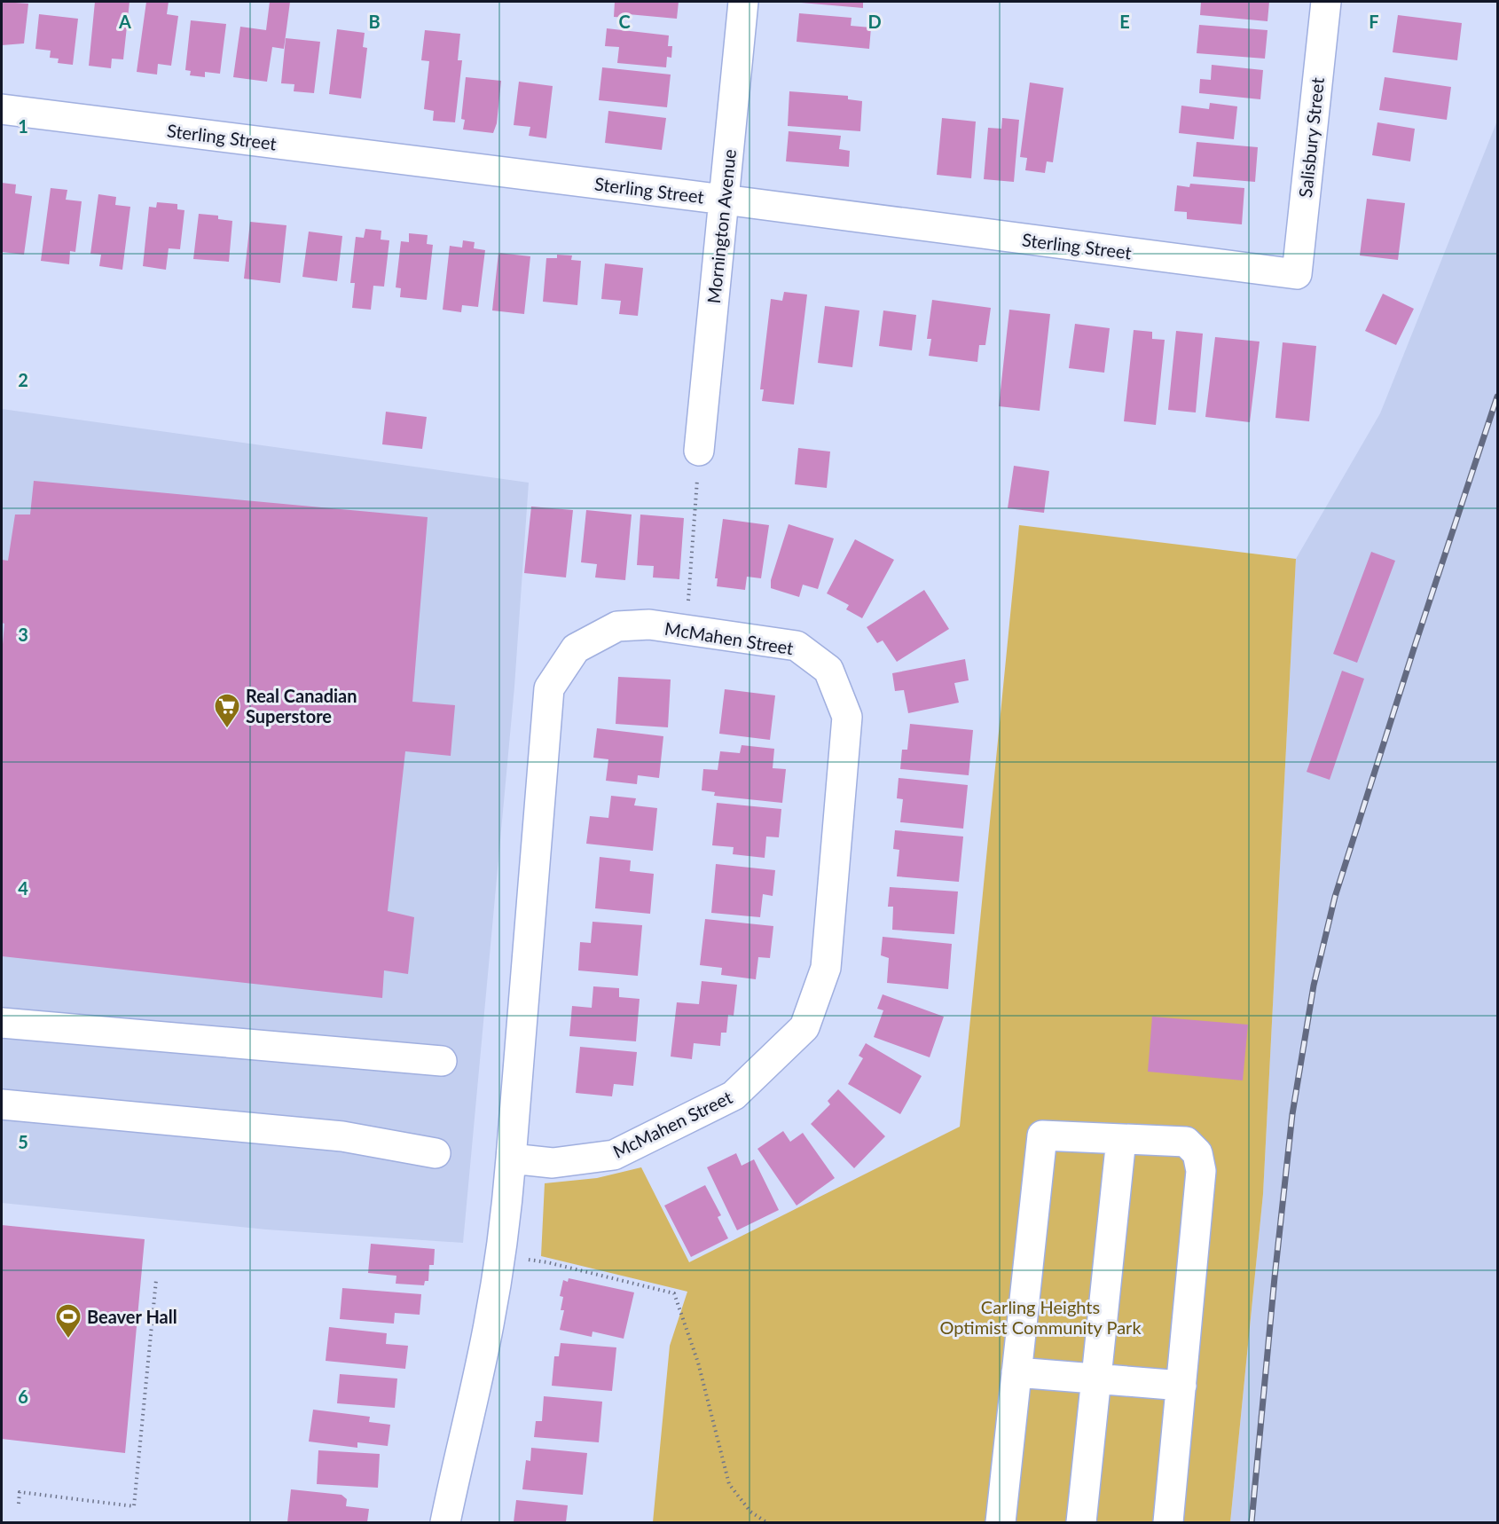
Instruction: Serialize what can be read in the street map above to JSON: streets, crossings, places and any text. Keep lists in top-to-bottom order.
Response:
{
  "streets": {
    "street": [
      "Sterling Street",
      "Salisbury Street",
      "Mornington Avenue",
      "McMahen Street"
    ]
  },
  "crossings": [
    ["Sterling Street", "Salisbury Street"],
    ["Sterling Street", "Mornington Avenue"]
  ],
  "parks": ["Carling Heights Optimist Community Park"],
  "places": {
    "supermarket": ["Real Canadian Superstore"],
    "sports": ["Beaver Hall"]
  },
  "grid": {
    "columns": [
      "A",
      "B",
      "C",
      "D",
      "E",
      "F"
    ],
    "rows": [
      "1",
      "2",
      "3",
      "4",
      "5",
      "6"
    ]
  }
}
